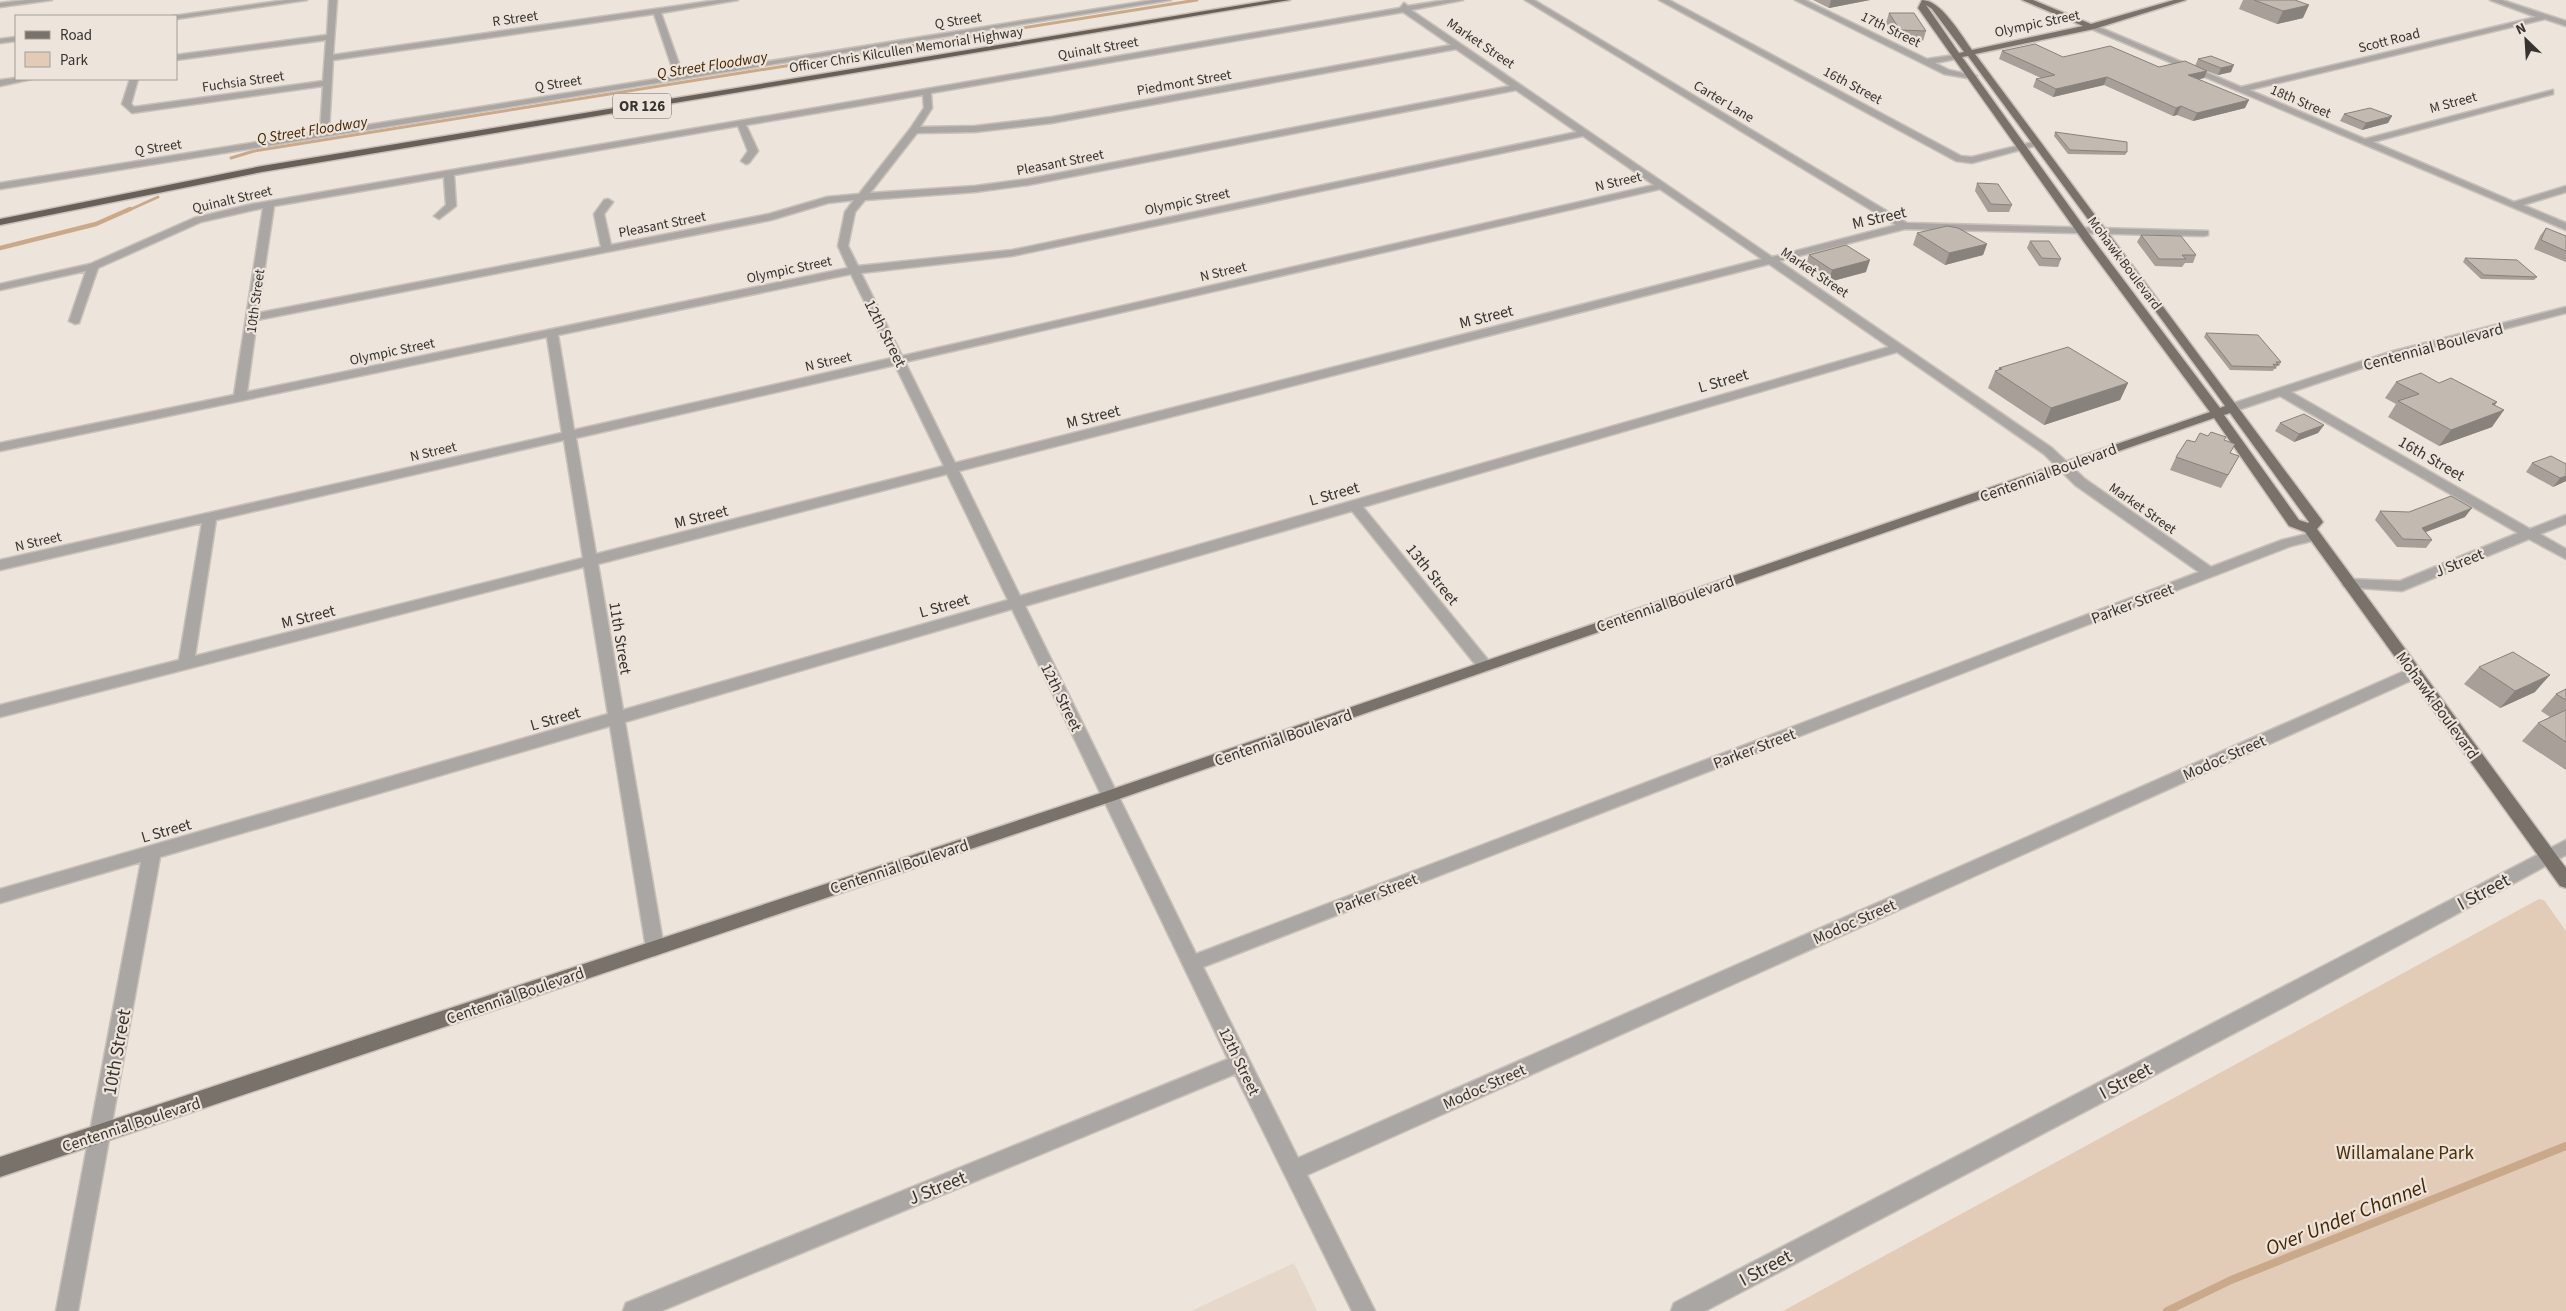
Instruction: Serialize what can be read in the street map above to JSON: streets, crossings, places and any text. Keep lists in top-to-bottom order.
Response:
{
  "streets": {
    "highway": ["Officer Chris Kilcullen Memorial Highway", "OR 126"],
    "main road": [
      "Olympic Street",
      "18th Street",
      "Mohawk Boulevard",
      "Centennial Boulevard"
    ],
    "street": [
      "R Street",
      "Q Street",
      "17th Street",
      "Scott Road",
      "Market Street",
      "Quinalt Street",
      "Fuchsia Street",
      "Piedmont Street",
      "16th Street",
      "Carter Lane",
      "M Street",
      "Pleasant Street",
      "N Street",
      "10th Street",
      "12th Street",
      "L Street",
      "J Street",
      "13th Street",
      "Parker Street",
      "11th Street",
      "Modoc Street",
      "I Street"
    ]
  },
  "crossings": [
    ["Olympic Street", "17th Street"],
    ["Olympic Street", "Market Street"],
    ["Olympic Street", "18th Street"],
    ["Olympic Street", "Mohawk Boulevard"],
    ["Olympic Street", "10th Street"],
    ["Olympic Street", "12th Street"],
    ["Olympic Street", "11th Street"],
    ["17th Street", "Mohawk Boulevard"],
    ["Scott Road", "18th Street"],
    ["Market Street", "Quinalt Street"],
    ["Market Street", "Piedmont Street"],
    ["Market Street", "M Street"],
    ["Market Street", "Pleasant Street"],
    ["Market Street", "N Street"],
    ["Market Street", "Centennial Boulevard"],
    ["Market Street", "L Street"],
    ["Market Street", "Parker Street"],
    ["Quinalt Street", "10th Street"],
    ["Quinalt Street", "12th Street"],
    ["Piedmont Street", "12th Street"],
    ["16th Street", "Mohawk Boulevard"],
    ["16th Street", "Centennial Boulevard"],
    ["16th Street", "J Street"],
    ["Carter Lane", "M Street"],
    ["18th Street", "M Street"],
    ["M Street", "Mohawk Boulevard"],
    ["M Street", "12th Street"],
    ["M Street", "11th Street"],
    ["Pleasant Street", "10th Street"],
    ["Pleasant Street", "12th Street"],
    ["N Street", "12th Street"],
    ["N Street", "11th Street"],
    ["Mohawk Boulevard", "Centennial Boulevard"],
    ["Mohawk Boulevard", "J Street"],
    ["Mohawk Boulevard", "Parker Street"],
    ["Mohawk Boulevard", "Modoc Street"],
    ["Mohawk Boulevard", "I Street"],
    ["10th Street", "Centennial Boulevard"],
    ["10th Street", "L Street"],
    ["12th Street", "Centennial Boulevard"],
    ["12th Street", "L Street"],
    ["12th Street", "J Street"],
    ["12th Street", "Parker Street"],
    ["12th Street", "Modoc Street"],
    ["Centennial Boulevard", "13th Street"],
    ["Centennial Boulevard", "11th Street"],
    ["L Street", "13th Street"],
    ["L Street", "11th Street"]
  ],
  "water": ["Q Street Floodway", "Over Under Channel"],
  "parks": ["Willamalane Park"],
  "legend": ["Road", "Park"],
  "north": "top left"
}
